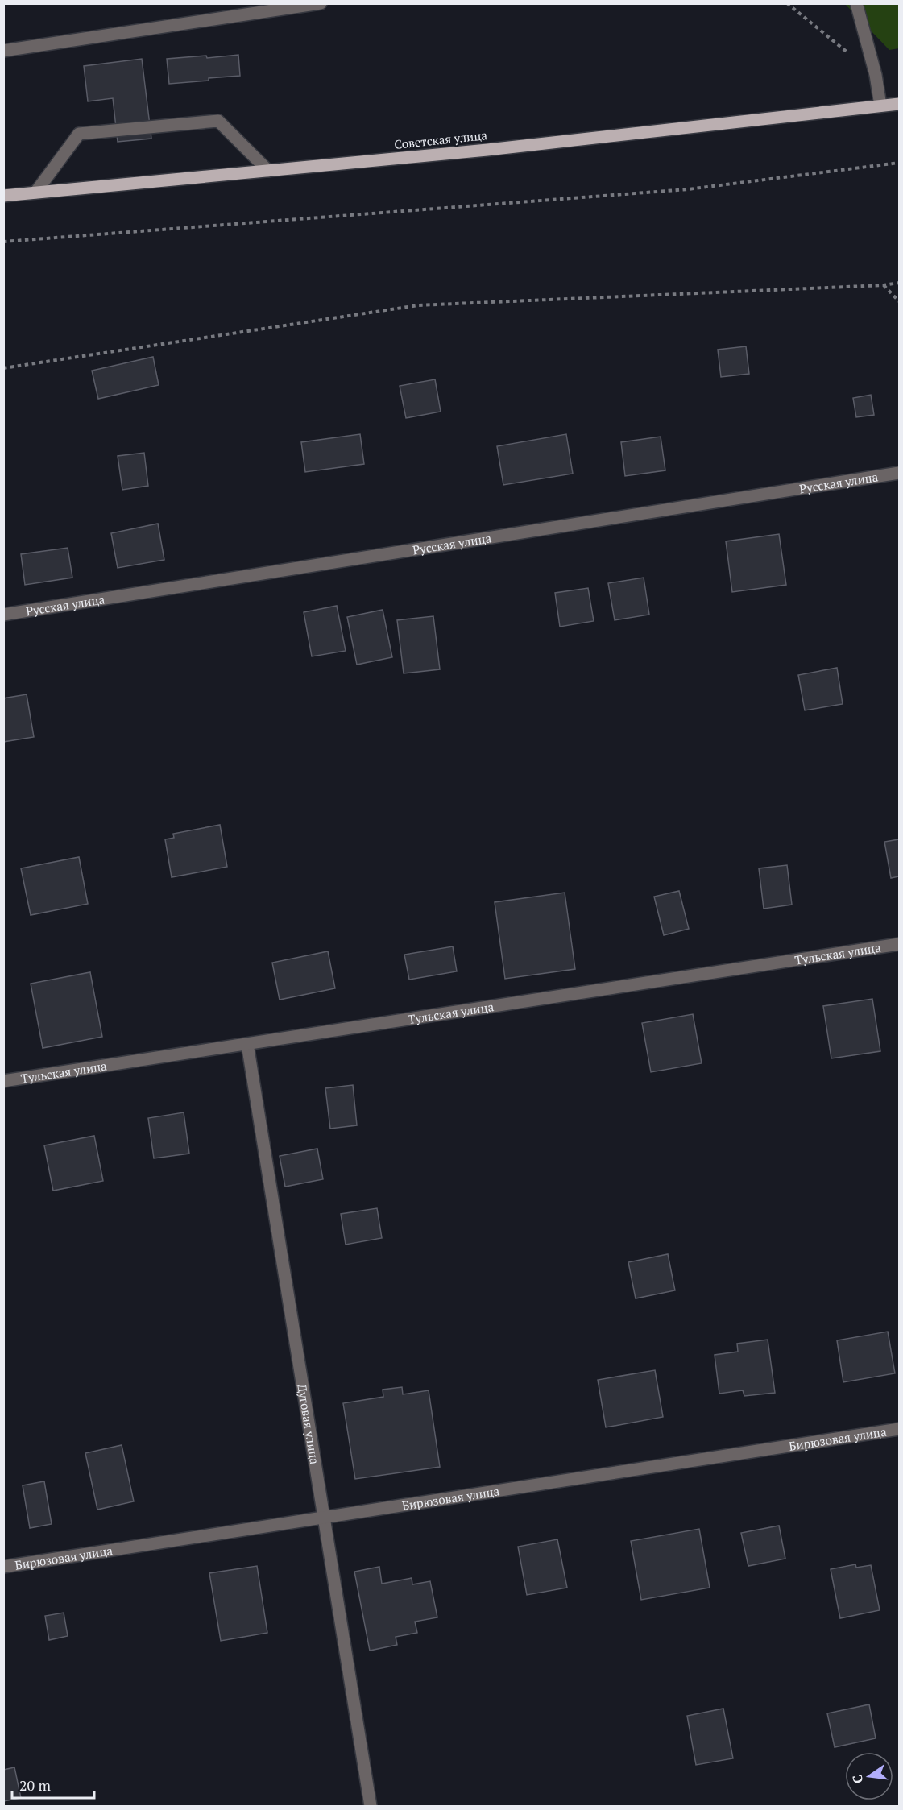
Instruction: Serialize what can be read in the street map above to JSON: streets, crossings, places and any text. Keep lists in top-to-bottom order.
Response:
{
  "streets": {
    "main road": ["Советская улица"],
    "street": [
      "Русская улица",
      "Тульская улица",
      "Дуговая улица",
      "Бирюзовая улица"
    ]
  },
  "crossings": [
    ["Тульская улица", "Дуговая улица"],
    ["Дуговая улица", "Бирюзовая улица"]
  ],
  "scale_bar": "20 m",
  "north": "left"
}
